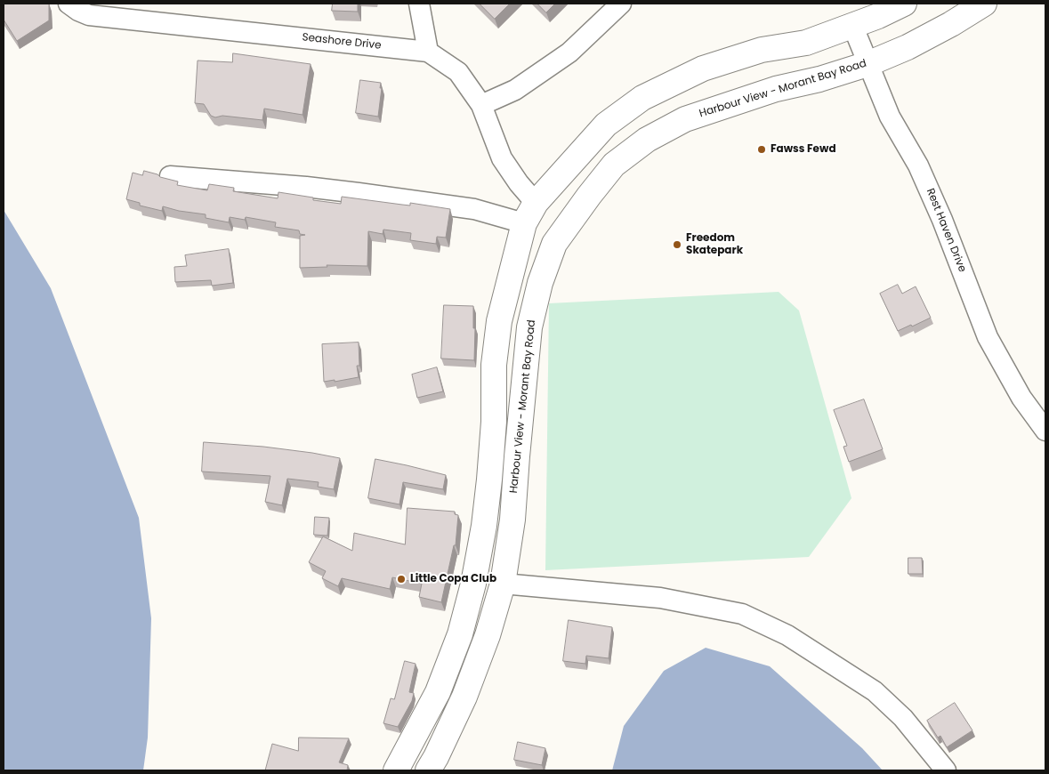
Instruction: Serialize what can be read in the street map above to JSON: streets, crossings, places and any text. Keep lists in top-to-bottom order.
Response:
{
  "streets": {
    "highway": ["Harbour View - Morant Bay Road"],
    "street": ["Seashore Drive", "Rest Haven Drive"]
  },
  "crossings": [
    ["Harbour View - Morant Bay Road", "Rest Haven Drive"]
  ],
  "places": ["Fawss Fewd", "Freedom Skatepark", "Little Copa Club"]
}
